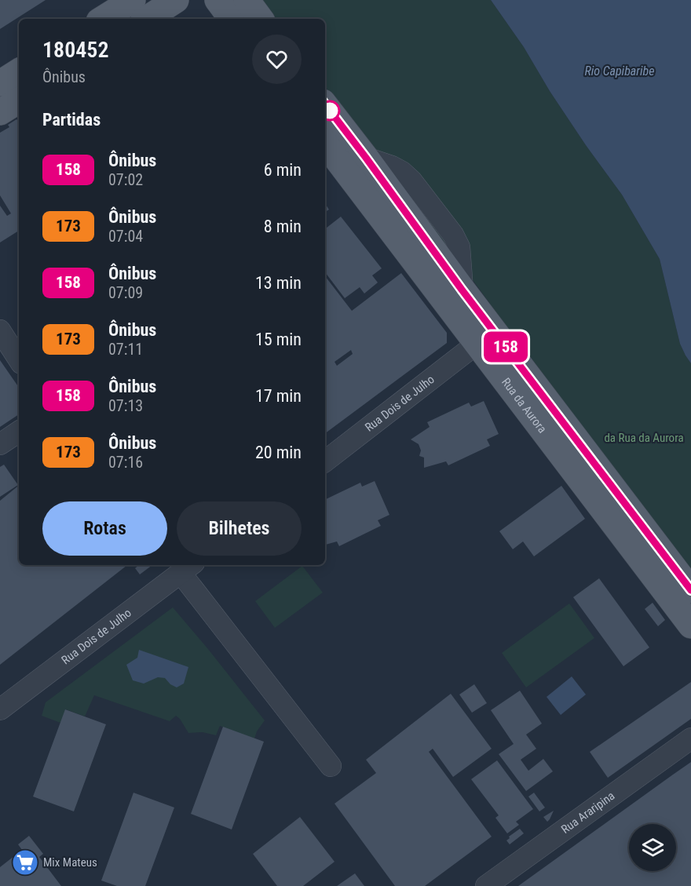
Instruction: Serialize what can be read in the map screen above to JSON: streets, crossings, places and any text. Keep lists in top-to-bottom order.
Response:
{
  "streets": {
    "main road": ["Rua da Aurora"],
    "street": ["Rua Dois de Julho", "Rua Araripina"]
  },
  "crossings": [
    ["Rua Dois de Julho", "Rua da Aurora"]
  ],
  "water": ["Rio Capibaribe"],
  "parks": ["da Rua da Aurora"],
  "places": {
    "supermarket": ["Mix Mateus"]
  },
  "lines": ["bus line 158"],
  "page": {
    "on_map": "158",
    "heading": [
      ["180452", "Ônibus"],
      "Partidas"
    ],
    "list": [
      {
        "mark": "158",
        "name": "Ônibus",
        "note": "07:02",
        "value": "6 min"
      },
      {
        "mark": "173",
        "name": "Ônibus",
        "note": "07:04",
        "value": "8 min"
      },
      {
        "mark": "158",
        "name": "Ônibus",
        "note": "07:09",
        "value": "13 min"
      },
      {
        "mark": "173",
        "name": "Ônibus",
        "note": "07:11",
        "value": "15 min"
      },
      {
        "mark": "158",
        "name": "Ônibus",
        "note": "07:13",
        "value": "17 min"
      },
      {
        "mark": "173",
        "name": "Ônibus",
        "note": "07:16",
        "value": "20 min"
      }
    ],
    "buttons": ["Rotas", "Bilhetes"]
  }
}
